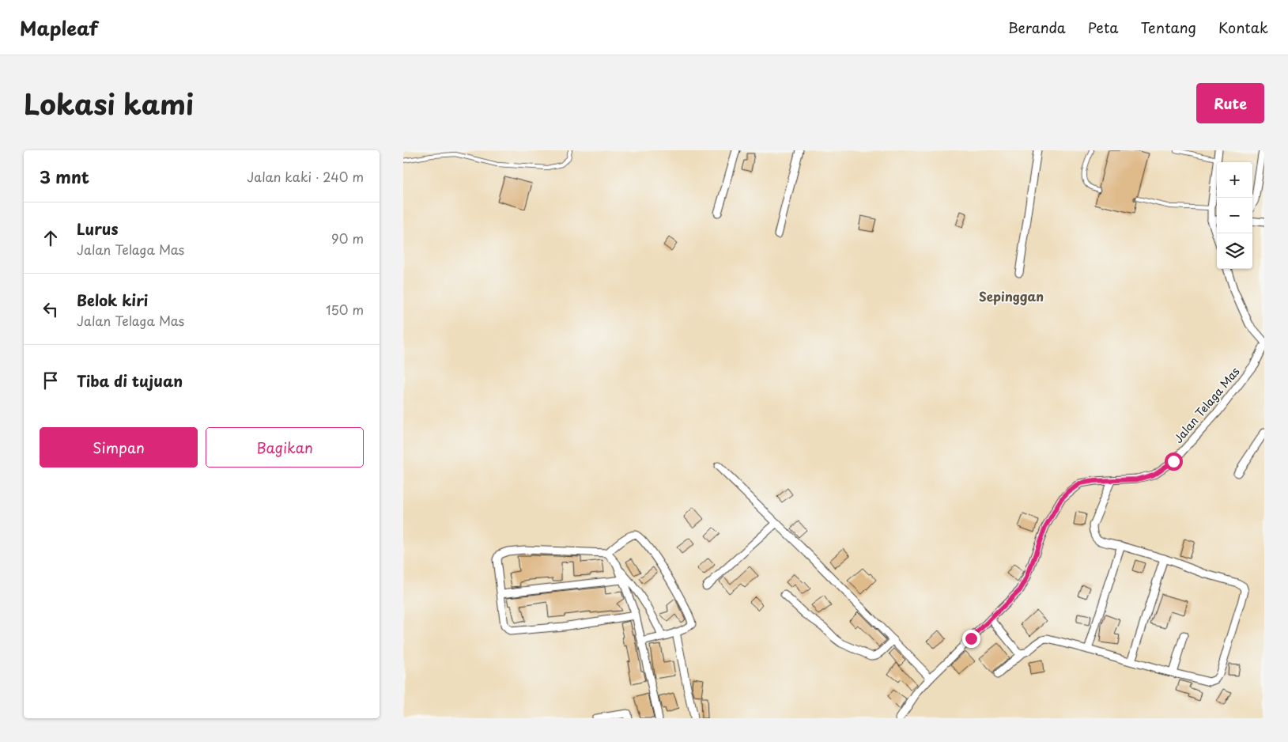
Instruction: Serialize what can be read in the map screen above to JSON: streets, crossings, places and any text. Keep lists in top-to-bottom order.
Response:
{
  "streets": {
    "street": ["Jalan Telaga Mas"]
  },
  "districts": ["Sepinggan"],
  "page": {
    "header": "Mapleaf",
    "nav": [
      "Beranda",
      "Peta",
      "Tentang",
      "Kontak"
    ],
    "title": "Lokasi kami",
    "buttons": [
      "Rute",
      ["Simpan", "Bagikan"]
    ],
    "heading": ["3 mnt", "Jalan kaki · 240 m"],
    "map_buttons": ["+", "−"],
    "list": [
      ["Lurus", "Jalan Telaga Mas", "90 m"],
      ["Belok kiri", "Jalan Telaga Mas", "150 m"],
      "Tiba di tujuan"
    ]
  }
}
